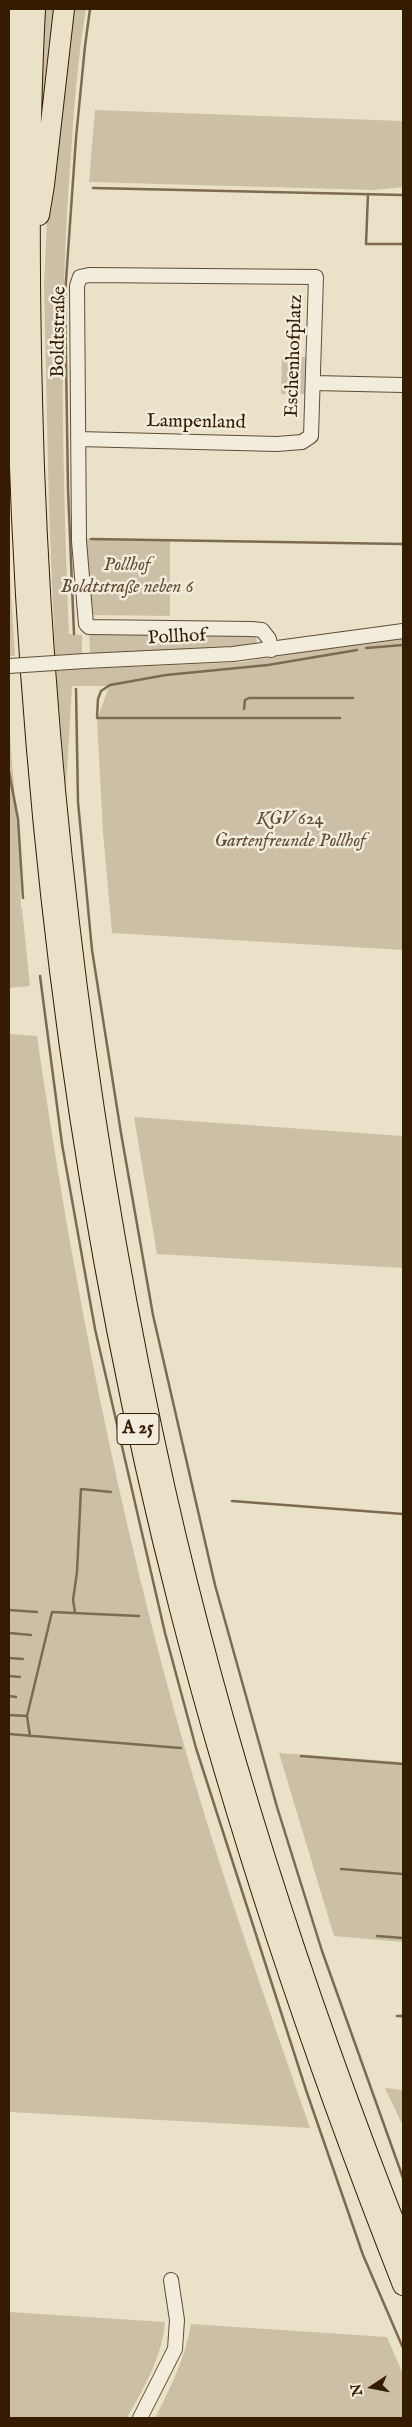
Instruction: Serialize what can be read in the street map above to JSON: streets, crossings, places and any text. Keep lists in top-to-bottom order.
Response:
{
  "streets": {
    "highway": ["A 25"],
    "street": [
      "Boldtstraße",
      "Eschenhofplatz",
      "Lampenland",
      "Pollhof"
    ]
  },
  "crossings": [
    ["Boldtstraße", "Eschenhofplatz"],
    ["Boldtstraße", "Lampenland"],
    ["Boldtstraße", "Pollhof"],
    ["Eschenhofplatz", "Lampenland"]
  ],
  "parks": ["Pollhof Boldtstraße neben 6", "KGV 624 Gartenfreunde Pollhof"],
  "north": "left"
}
